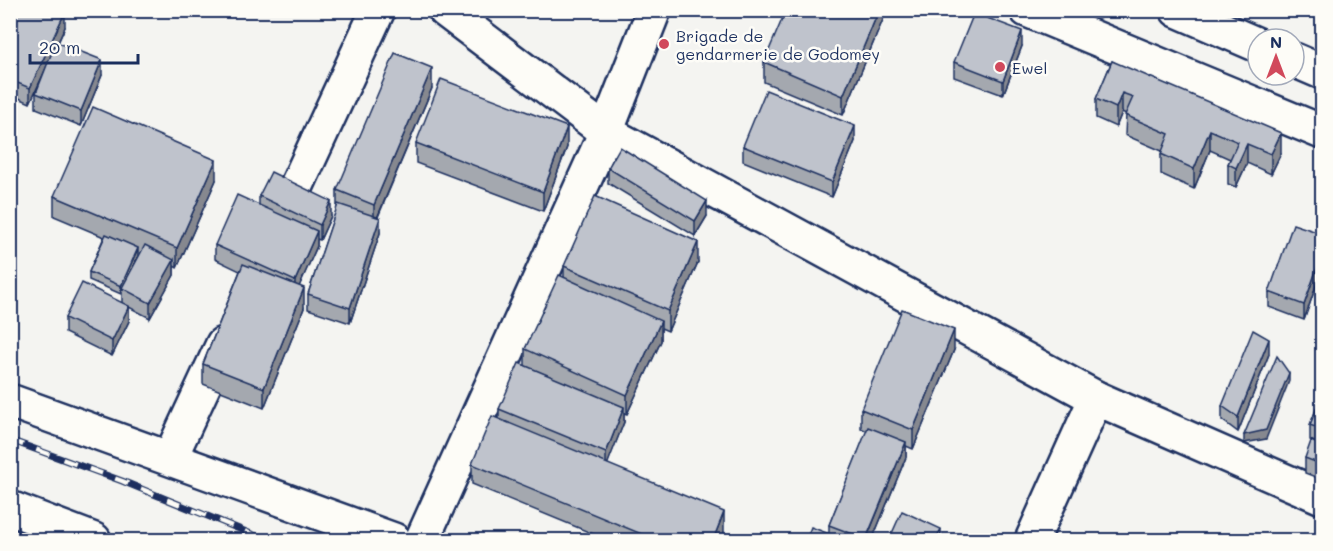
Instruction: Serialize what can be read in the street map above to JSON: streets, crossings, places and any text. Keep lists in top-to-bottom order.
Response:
{
  "places": ["Brigade de gendarmerie de Godomey", "Ewel"],
  "scale_bar": "20 m",
  "north": "top"
}
